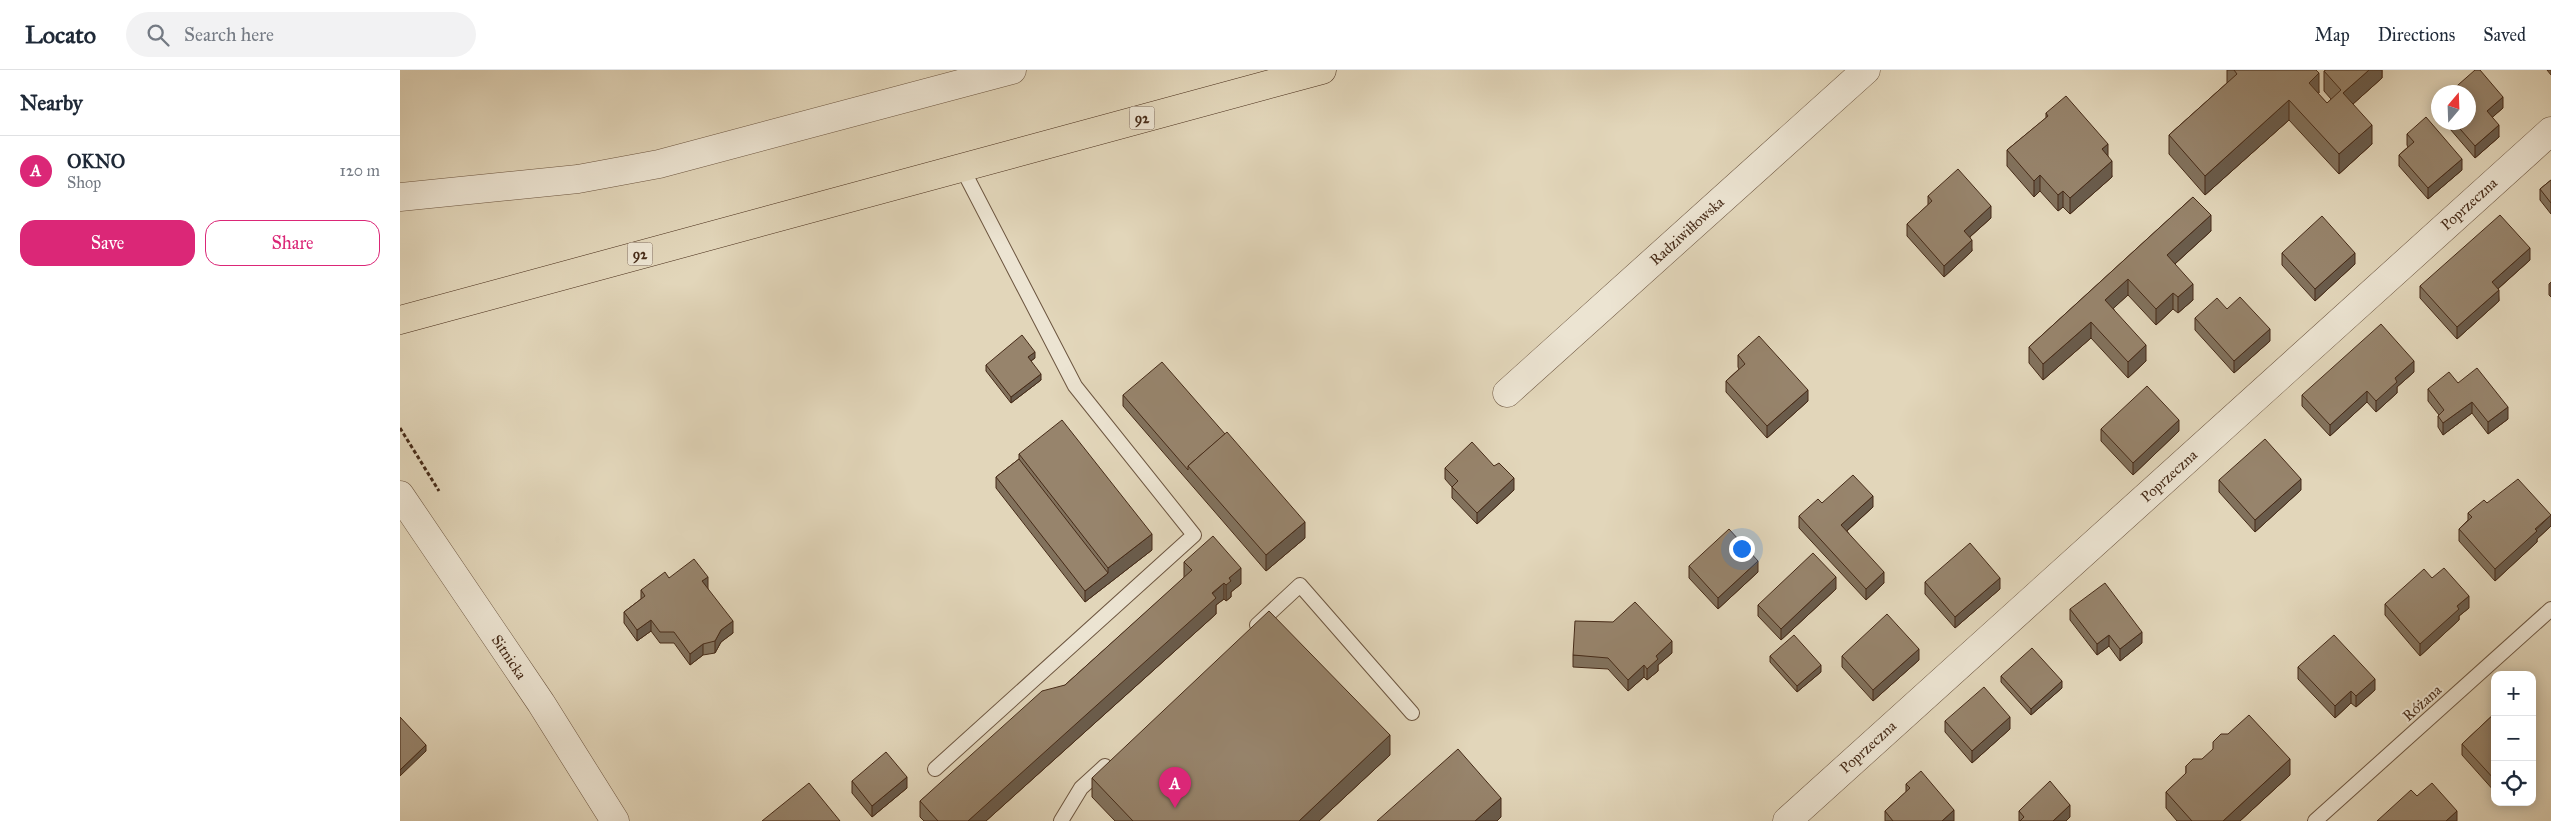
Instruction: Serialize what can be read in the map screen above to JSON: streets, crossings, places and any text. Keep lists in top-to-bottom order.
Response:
{
  "streets": {
    "main road": ["92"],
    "street": ["Poprzeczna", "Radziwiłłowska", "Sitnicka"],
    "lane": ["Różana"]
  },
  "north": "top",
  "page": {
    "header": "Locato",
    "search": "Search here",
    "nav": ["Map", "Directions", "Saved"],
    "heading": "Nearby",
    "list": [
      {
        "mark": "A",
        "name": "OKNO",
        "note": "Shop",
        "value": "120 m"
      }
    ],
    "buttons": ["Save", "Share"],
    "map_buttons": ["+", "−"],
    "pins": "A"
  }
}
